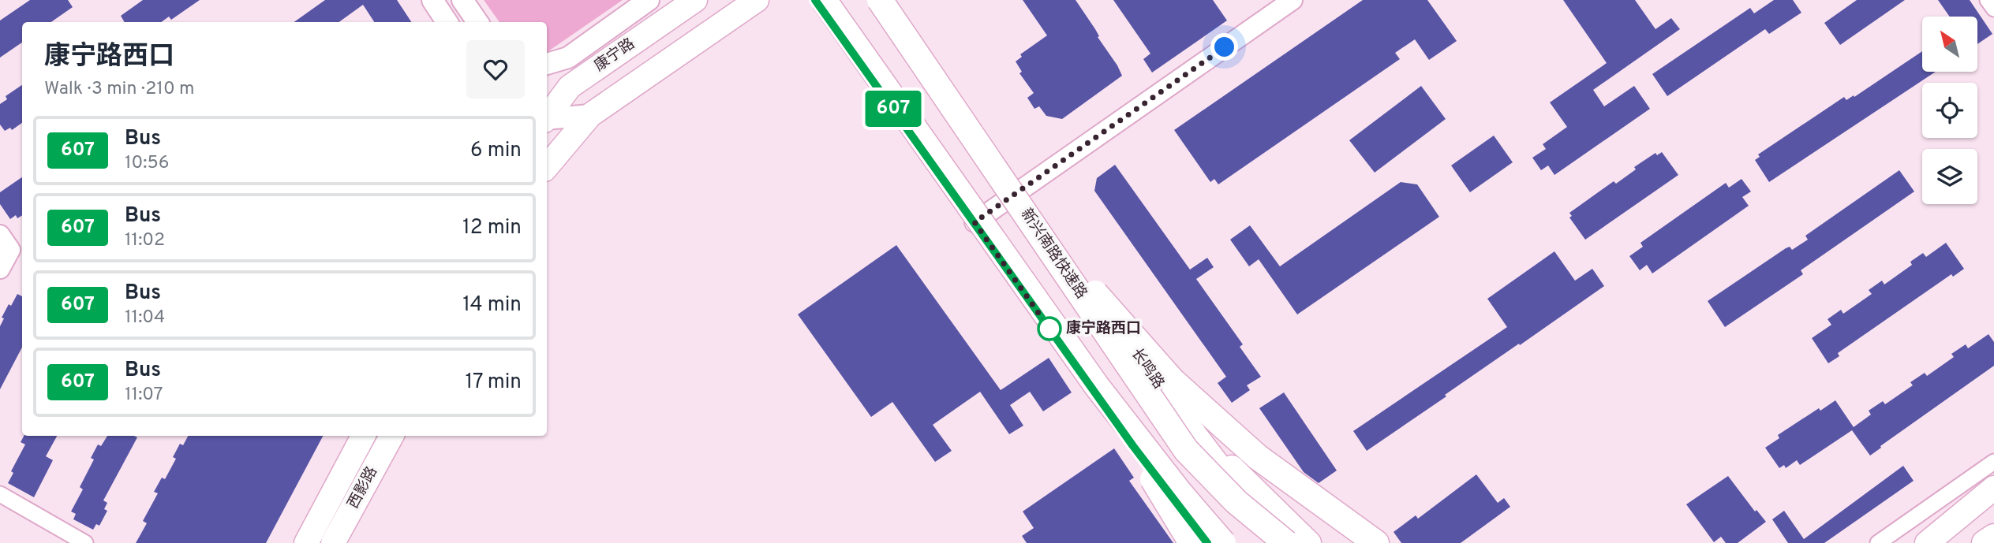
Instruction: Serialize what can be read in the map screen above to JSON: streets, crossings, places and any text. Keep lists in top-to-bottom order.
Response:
{
  "streets": {
    "highway": ["新兴南路快速路"],
    "main road": ["康宁路", "长鸣路", "西影路"]
  },
  "places": ["康宁路西口"],
  "lines": ["bus line 607"],
  "north": "top left",
  "page": {
    "on_map": "607",
    "heading": ["康宁路西口", "Walk · 3 min · 210 m"],
    "list": [
      {
        "mark": "607",
        "name": "Bus",
        "note": "10:56",
        "value": "6 min"
      },
      {
        "mark": "607",
        "name": "Bus",
        "note": "11:02",
        "value": "12 min"
      },
      {
        "mark": "607",
        "name": "Bus",
        "note": "11:04",
        "value": "14 min"
      },
      {
        "mark": "607",
        "name": "Bus",
        "note": "11:07",
        "value": "17 min"
      }
    ]
  }
}
